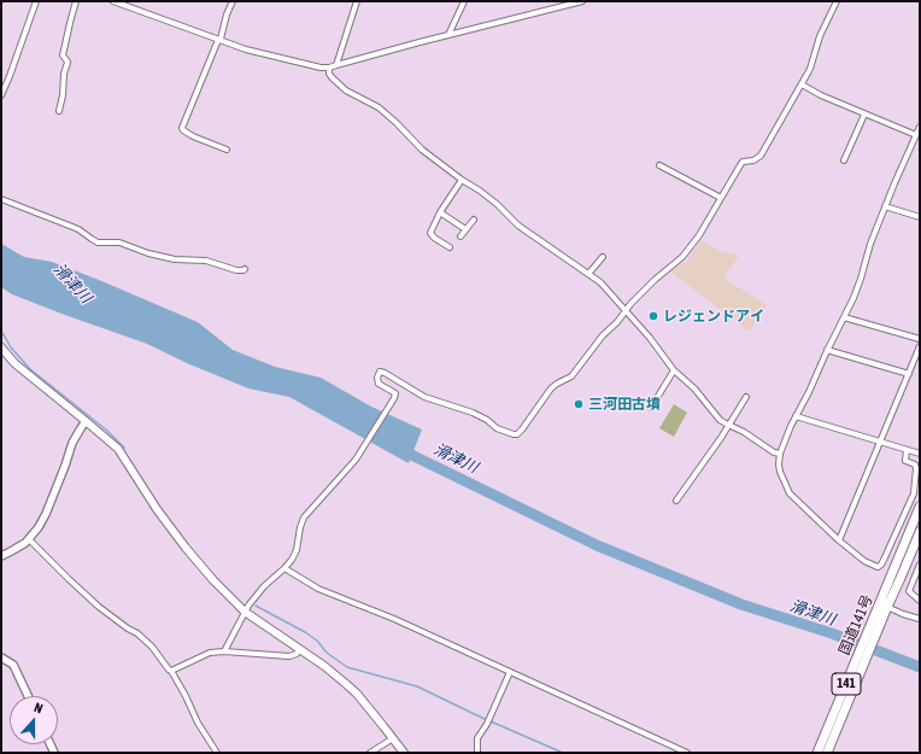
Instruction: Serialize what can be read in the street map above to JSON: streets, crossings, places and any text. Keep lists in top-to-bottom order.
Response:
{
  "streets": {
    "highway": ["国道141号", "141"]
  },
  "water": ["滑津川"],
  "places": ["レジェンドアイ", "三河田古墳"],
  "north": "top"
}
